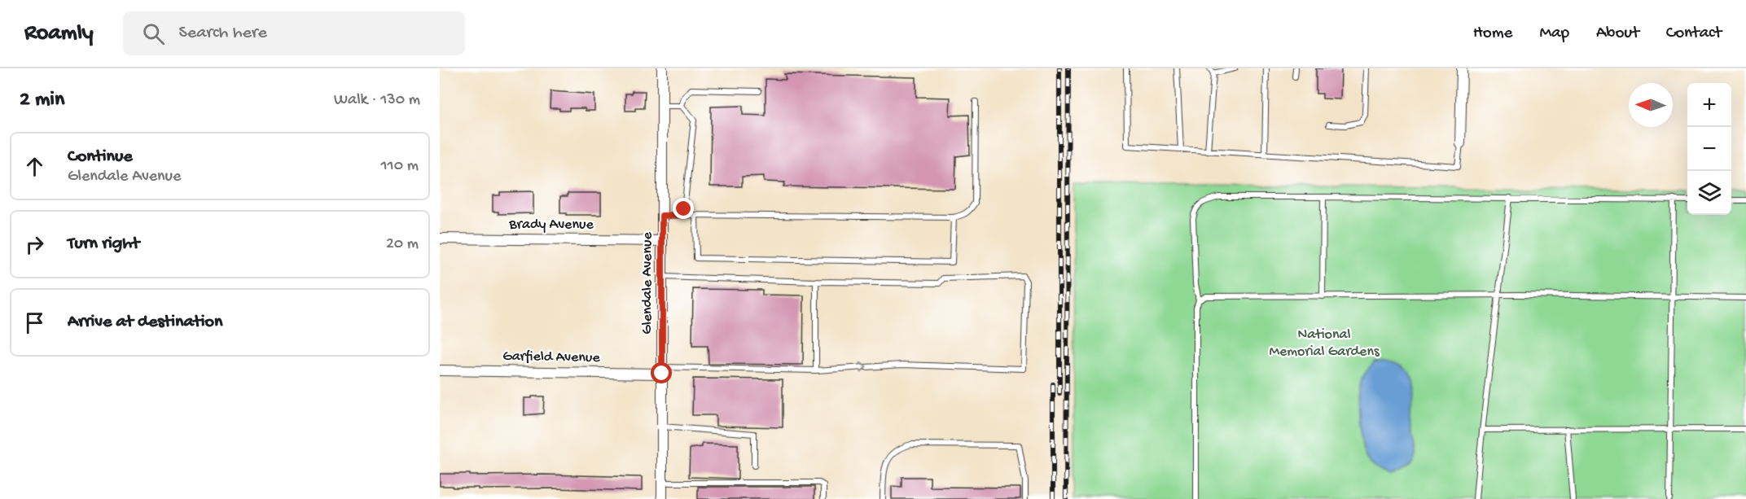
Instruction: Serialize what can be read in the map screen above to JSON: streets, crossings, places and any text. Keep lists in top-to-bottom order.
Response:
{
  "streets": {
    "street": ["Brady Avenue", "Glendale Avenue", "Garfield Avenue"]
  },
  "crossings": [
    ["Brady Avenue", "Glendale Avenue"],
    ["Glendale Avenue", "Garfield Avenue"]
  ],
  "parks": ["National Memorial Gardens"],
  "north": "left",
  "page": {
    "header": "Roamly",
    "search": "Search here",
    "nav": [
      "Home",
      "Map",
      "About",
      "Contact"
    ],
    "heading": ["2 min", "Walk · 130 m"],
    "map_buttons": ["+", "−"],
    "list": [
      ["Continue", "Glendale Avenue", "110 m"],
      ["Turn right", "20 m"],
      "Arrive at destination"
    ]
  }
}
